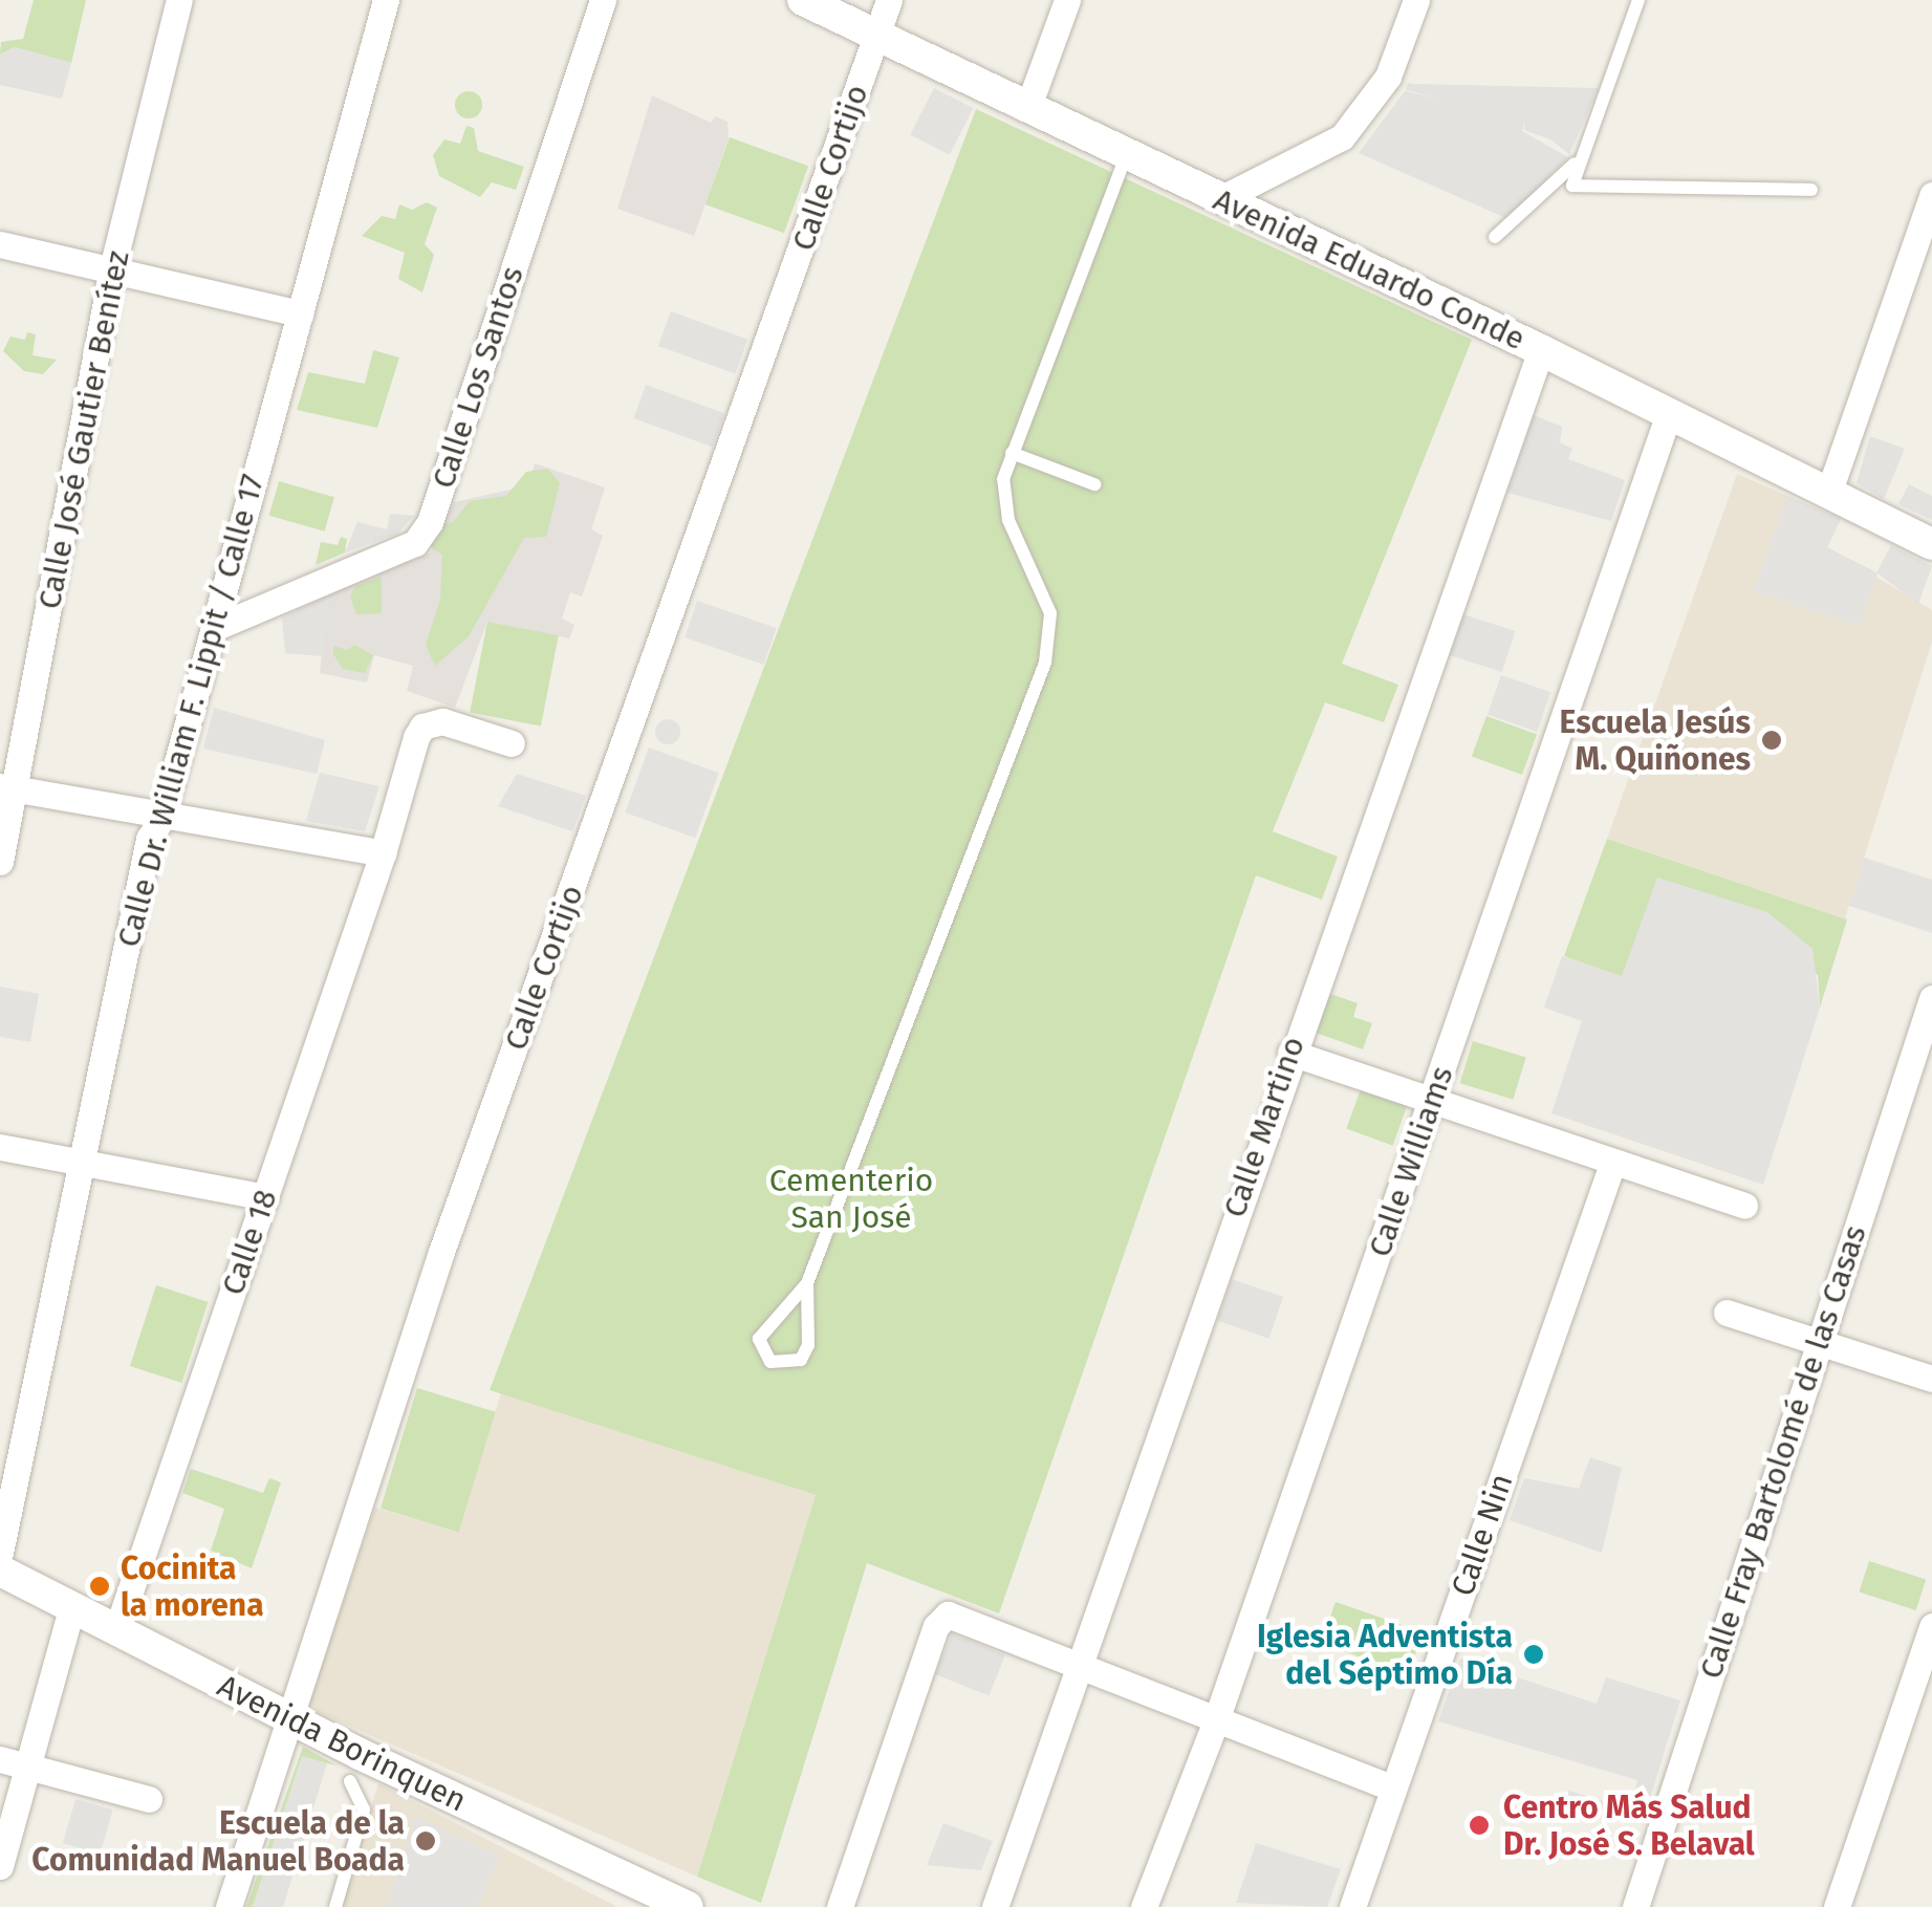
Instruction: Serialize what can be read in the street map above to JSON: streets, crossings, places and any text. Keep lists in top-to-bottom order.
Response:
{
  "streets": {
    "street": [
      "Calle Cortijo",
      "Avenida Eduardo Conde",
      "Calle Los Santos",
      "Calle José Gautier Benítez",
      "Calle Dr. William F. Lippit / Calle 17",
      "Calle Martino",
      "Calle Williams",
      "Calle 18",
      "Calle Fray Bartolomé de las Casas",
      "Calle Nin",
      "Avenida Borinquen"
    ]
  },
  "crossings": [
    ["Calle Cortijo", "Avenida Eduardo Conde"],
    ["Calle Cortijo", "Avenida Borinquen"],
    ["Avenida Eduardo Conde", "Calle Martino"],
    ["Avenida Eduardo Conde", "Calle Williams"],
    ["Calle Los Santos", "Calle Dr. William F. Lippit / Calle 17"],
    ["Calle 18", "Avenida Borinquen"]
  ],
  "parks": ["Cementerio San José"],
  "places": [
    "Escuela Jesús M. Quiñones",
    "Cocinita la morena",
    "Iglesia Adventista del Séptimo Día",
    "Centro Más Salud Dr. José S. Belaval",
    "Escuela de la Comunidad Manuel Boada"
  ]
}
